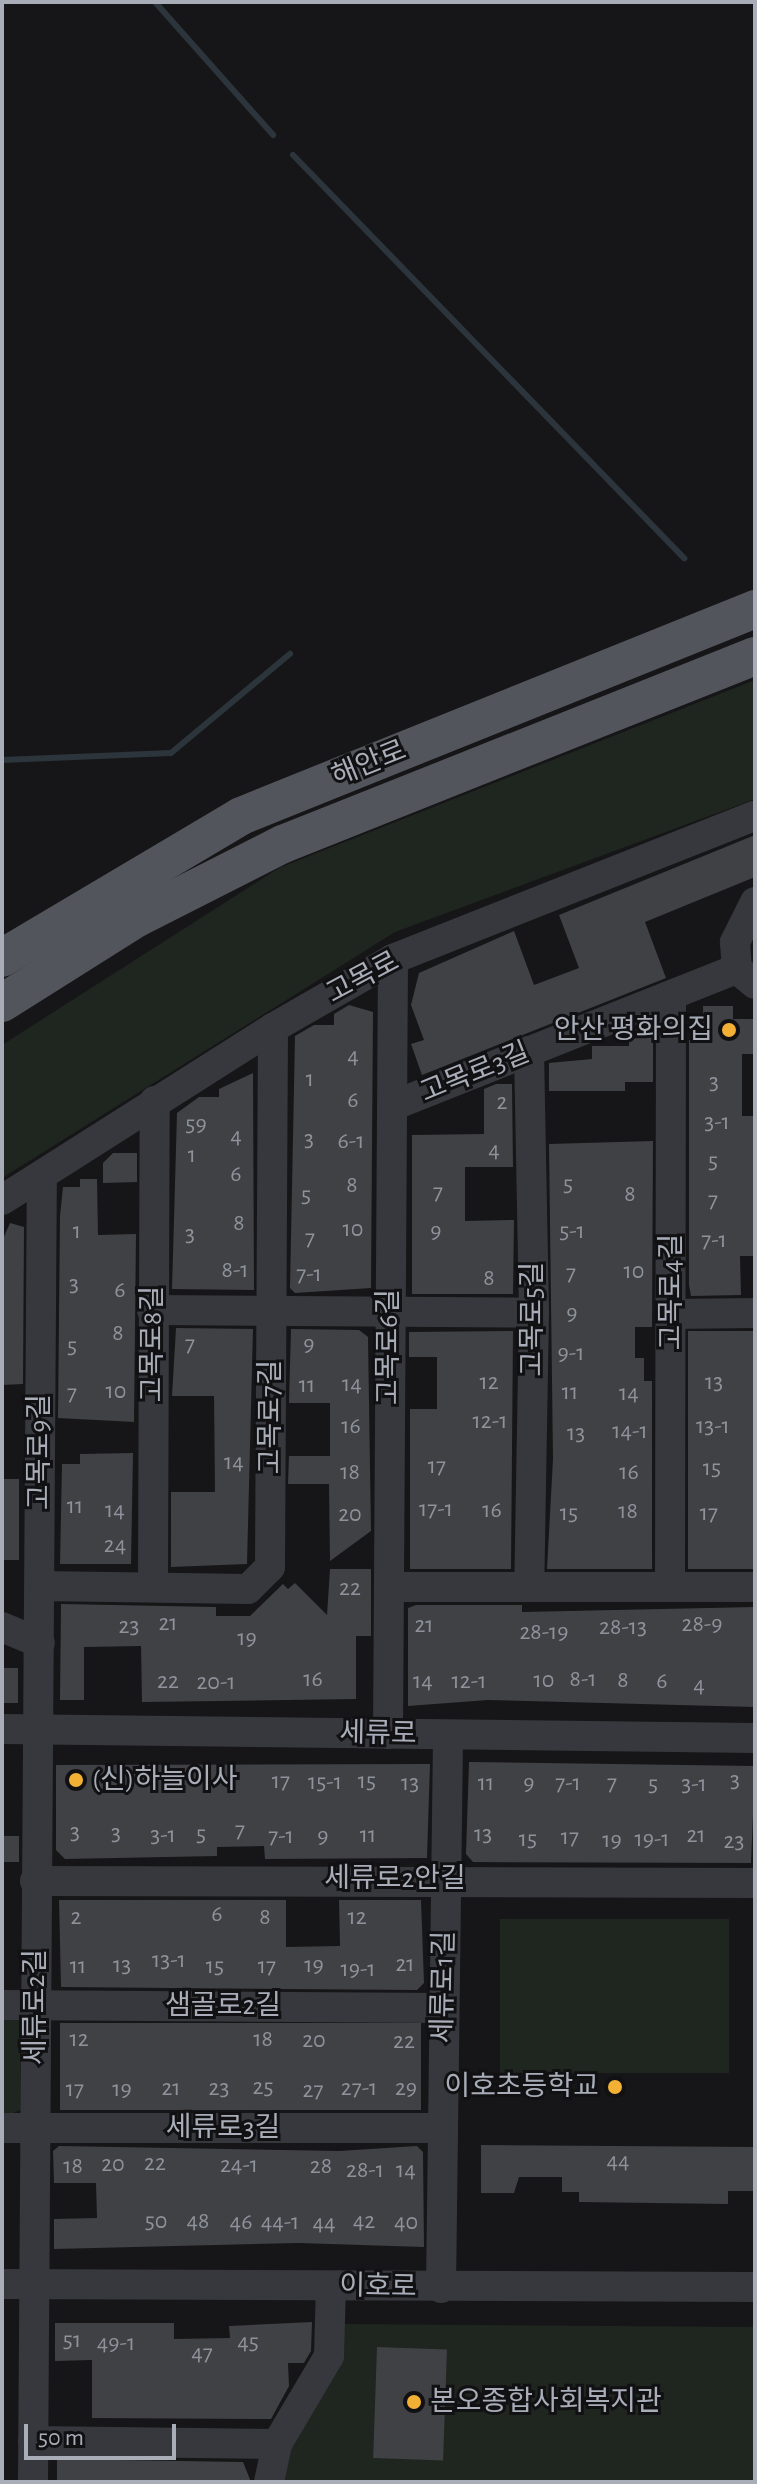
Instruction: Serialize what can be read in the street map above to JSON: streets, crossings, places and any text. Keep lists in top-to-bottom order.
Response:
{
  "streets": {
    "main road": ["해안로"],
    "street": [
      "고목로",
      "고목로3길",
      "고목로4길",
      "고목로5길",
      "고목로8길",
      "고목로6길",
      "고목로7길",
      "고목로9길",
      "세류로",
      "세류로2안길",
      "세류로1길",
      "샘골로2길",
      "세류로2길",
      "세류로3길",
      "이호로"
    ]
  },
  "crossings": [
    ["고목로", "고목로8길"],
    ["고목로", "고목로6길"],
    ["고목로", "고목로7길"],
    ["고목로", "고목로9길"],
    ["고목로3길", "고목로4길"],
    ["고목로3길", "고목로5길"],
    ["고목로3길", "고목로6길"],
    ["고목로8길", "고목로7길"],
    ["고목로6길", "세류로"],
    ["고목로7길", "고목로9길"],
    ["고목로9길", "세류로"],
    ["고목로9길", "세류로2길"],
    ["세류로", "세류로1길"],
    ["세류로", "세류로2길"],
    ["세류로2안길", "세류로1길"],
    ["세류로2안길", "세류로2길"],
    ["세류로1길", "샘골로2길"],
    ["세류로1길", "세류로3길"],
    ["세류로1길", "이호로"],
    ["샘골로2길", "세류로2길"],
    ["세류로2길", "세류로3길"],
    ["세류로2길", "이호로"]
  ],
  "places": [
    "안산 평화의집",
    "(신)하늘이사",
    "이호초등학교",
    "본오종합사회복지관"
  ],
  "house_numbers": [
    "4",
    "1",
    "3",
    "6",
    "2",
    "3-1",
    "59",
    "4",
    "3",
    "6-1",
    "4",
    "1",
    "5",
    "6",
    "5",
    "8",
    "7",
    "8",
    "5",
    "7",
    "8",
    "10",
    "1",
    "9",
    "5-1",
    "3",
    "7",
    "7-1",
    "8-1",
    "10",
    "7",
    "7-1",
    "8",
    "3",
    "6",
    "9",
    "8",
    "7",
    "9",
    "5",
    "9-1",
    "12",
    "13",
    "14",
    "11",
    "10",
    "11",
    "7",
    "14",
    "12-1",
    "16",
    "13-1",
    "14-1",
    "13",
    "14",
    "17",
    "15",
    "18",
    "16",
    "11",
    "17-1",
    "14",
    "16",
    "18",
    "15",
    "17",
    "20",
    "24",
    "22",
    "21",
    "28-9",
    "21",
    "23",
    "28-13",
    "28-19",
    "19",
    "16",
    "8-1",
    "10",
    "8",
    "22",
    "14",
    "12-1",
    "6",
    "20-1",
    "4",
    "3",
    "17",
    "15",
    "15-1",
    "13",
    "11",
    "9",
    "7-1",
    "7",
    "5",
    "3-1",
    "7",
    "3",
    "3",
    "5",
    "13",
    "3-1",
    "11",
    "21",
    "7-1",
    "9",
    "17",
    "15",
    "19-1",
    "19",
    "23",
    "6",
    "2",
    "8",
    "12",
    "13-1",
    "21",
    "13",
    "19",
    "11",
    "15",
    "17",
    "19-1",
    "12",
    "18",
    "20",
    "22",
    "25",
    "21",
    "23",
    "27-1",
    "29",
    "17",
    "19",
    "27",
    "44",
    "22",
    "20",
    "24-1",
    "18",
    "28",
    "28-1",
    "14",
    "50",
    "48",
    "42",
    "46",
    "44-1",
    "40",
    "44",
    "51",
    "45",
    "49-1",
    "47"
  ],
  "scale_bar": "50 m"
}
